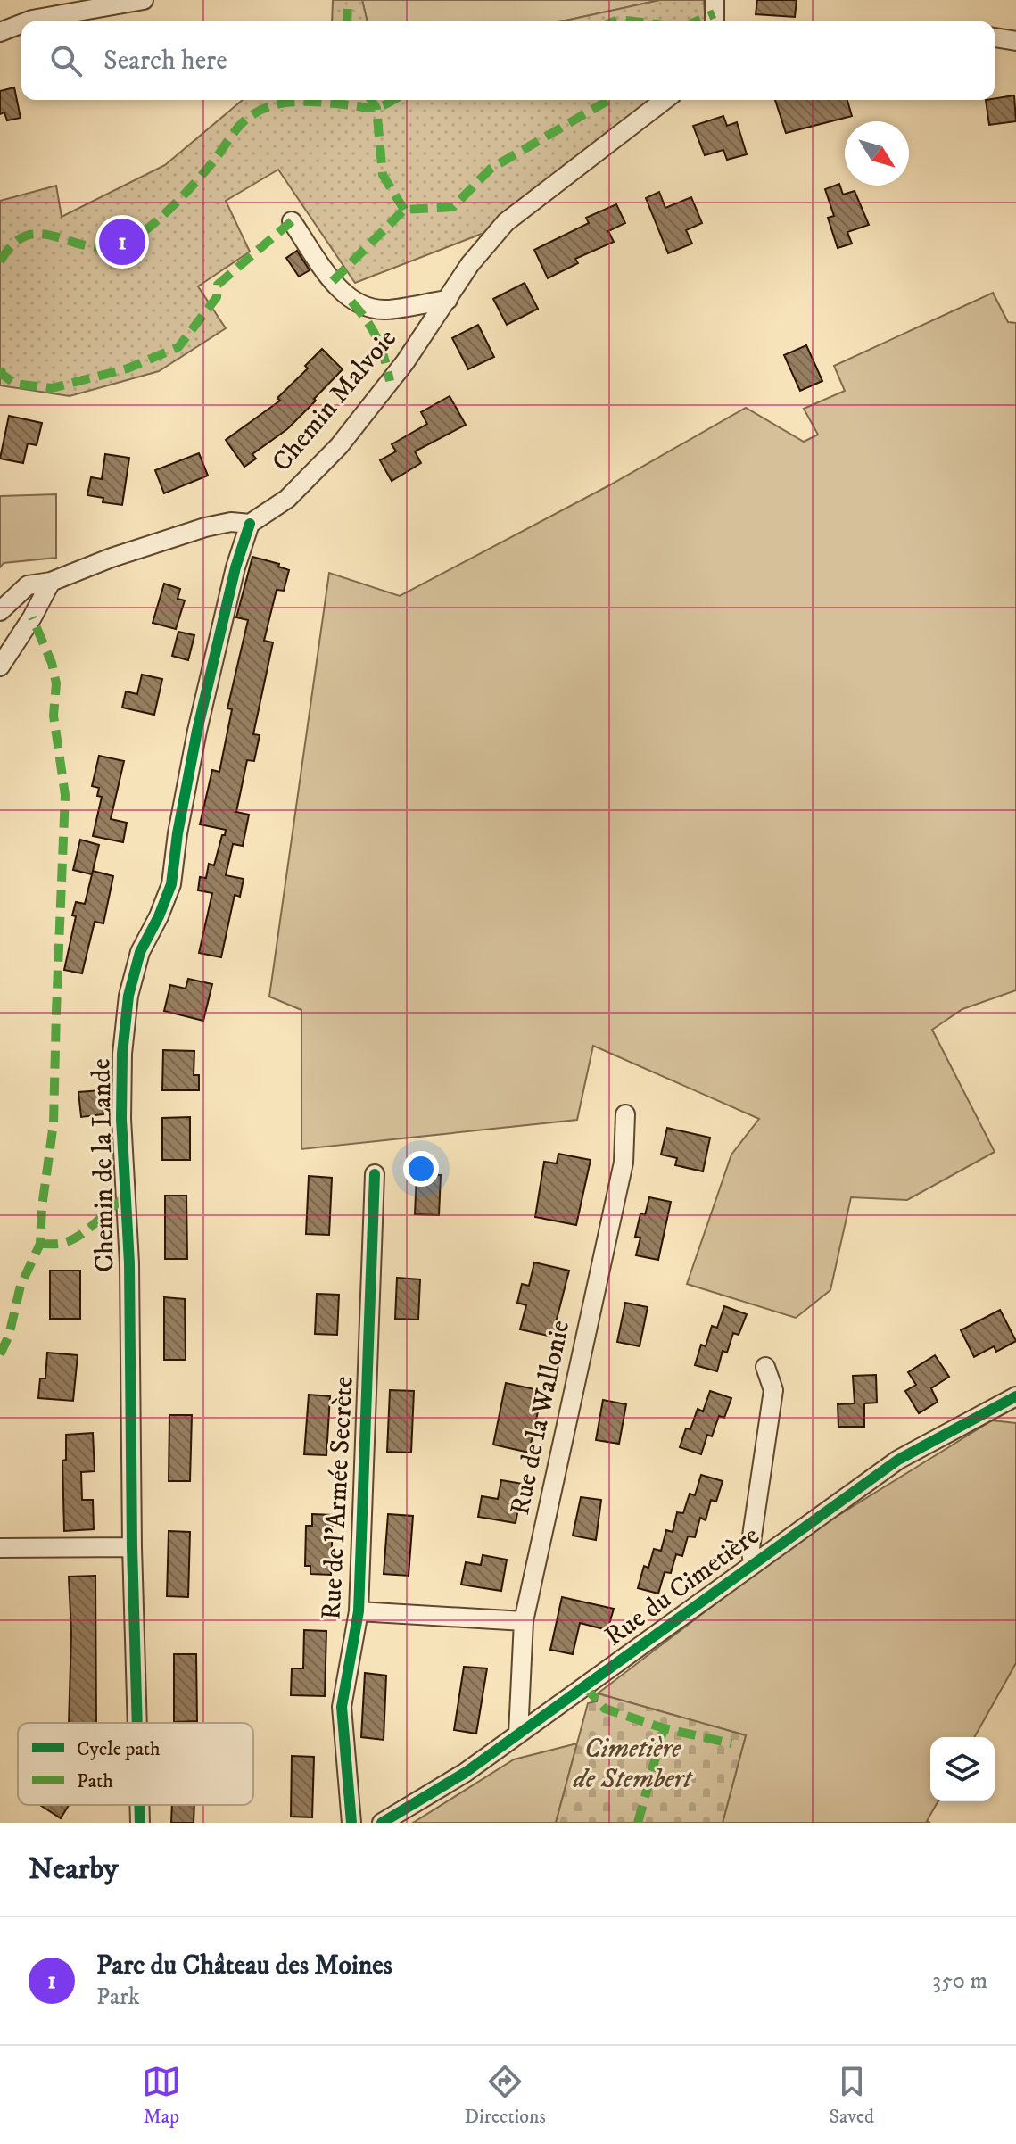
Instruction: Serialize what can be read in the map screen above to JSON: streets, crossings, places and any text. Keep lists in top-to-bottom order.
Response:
{
  "streets": {
    "street": [
      "Chemin Malvoie",
      "Chemin de la Lande",
      "Rue de la Wallonie",
      "Rue de l'Armée Secrète",
      "Rue du Cimetière"
    ]
  },
  "crossings": [
    ["Chemin Malvoie", "Chemin de la Lande"],
    ["Rue de la Wallonie", "Rue du Cimetière"]
  ],
  "parks": ["Cimetière de Stembert"],
  "legend": ["Cycle path", "Path"],
  "north": "bottom right",
  "page": {
    "search": "Search here",
    "pins": "1",
    "heading": "Nearby",
    "list": [
      {
        "mark": "1",
        "name": "Parc du Château des Moines",
        "note": "Park",
        "value": "350 m"
      }
    ],
    "nav": ["Map", "Directions", "Saved"]
  }
}
